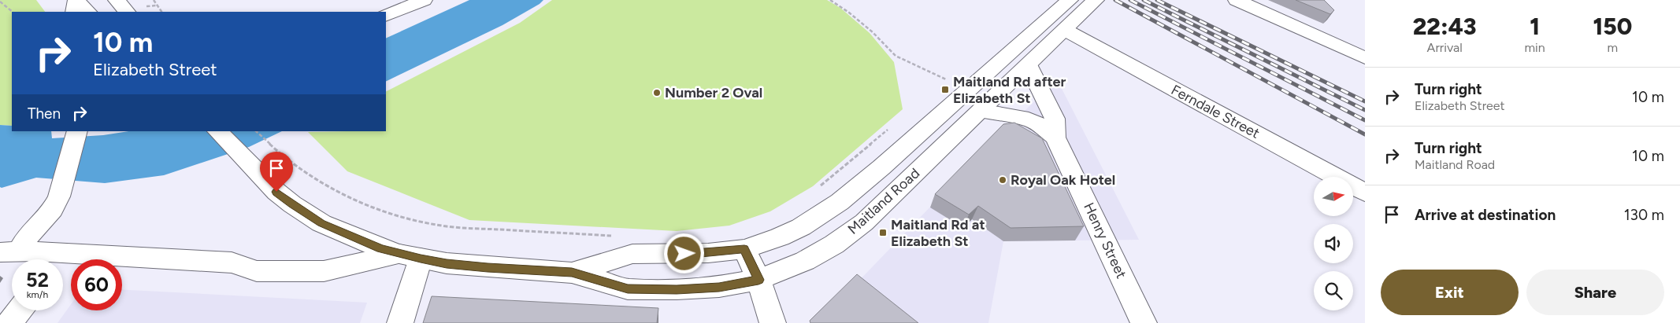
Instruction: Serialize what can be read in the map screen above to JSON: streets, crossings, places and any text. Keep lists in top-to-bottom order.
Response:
{
  "streets": {
    "main road": ["Ferndale Street", "Maitland Road", "Henry Street"]
  },
  "crossings": [
    ["Ferndale Street", "Maitland Road"],
    ["Maitland Road", "Henry Street"]
  ],
  "places": {
    "transit": ["Maitland Rd after Elizabeth St", "Maitland Rd at Elizabeth St"],
    "other": ["Number 2 Oval", "Royal Oak Hotel"]
  },
  "north": "right",
  "page": {
    "eta": [
      "22:43",
      "Arrival",
      "1",
      "min",
      "150",
      "m"
    ],
    "turn": ["10 m", "Elizabeth Street"],
    "list": [
      {
        "name": "Turn right",
        "note": "Elizabeth Street",
        "value": "10 m"
      },
      {
        "name": "Turn right",
        "note": "Maitland Road",
        "value": "10 m"
      },
      {
        "name": "Arrive at destination",
        "value": "130 m"
      }
    ],
    "then": "Then",
    "speed": "52 km/h",
    "limit": "60",
    "buttons": ["Exit", "Share"]
  }
}
